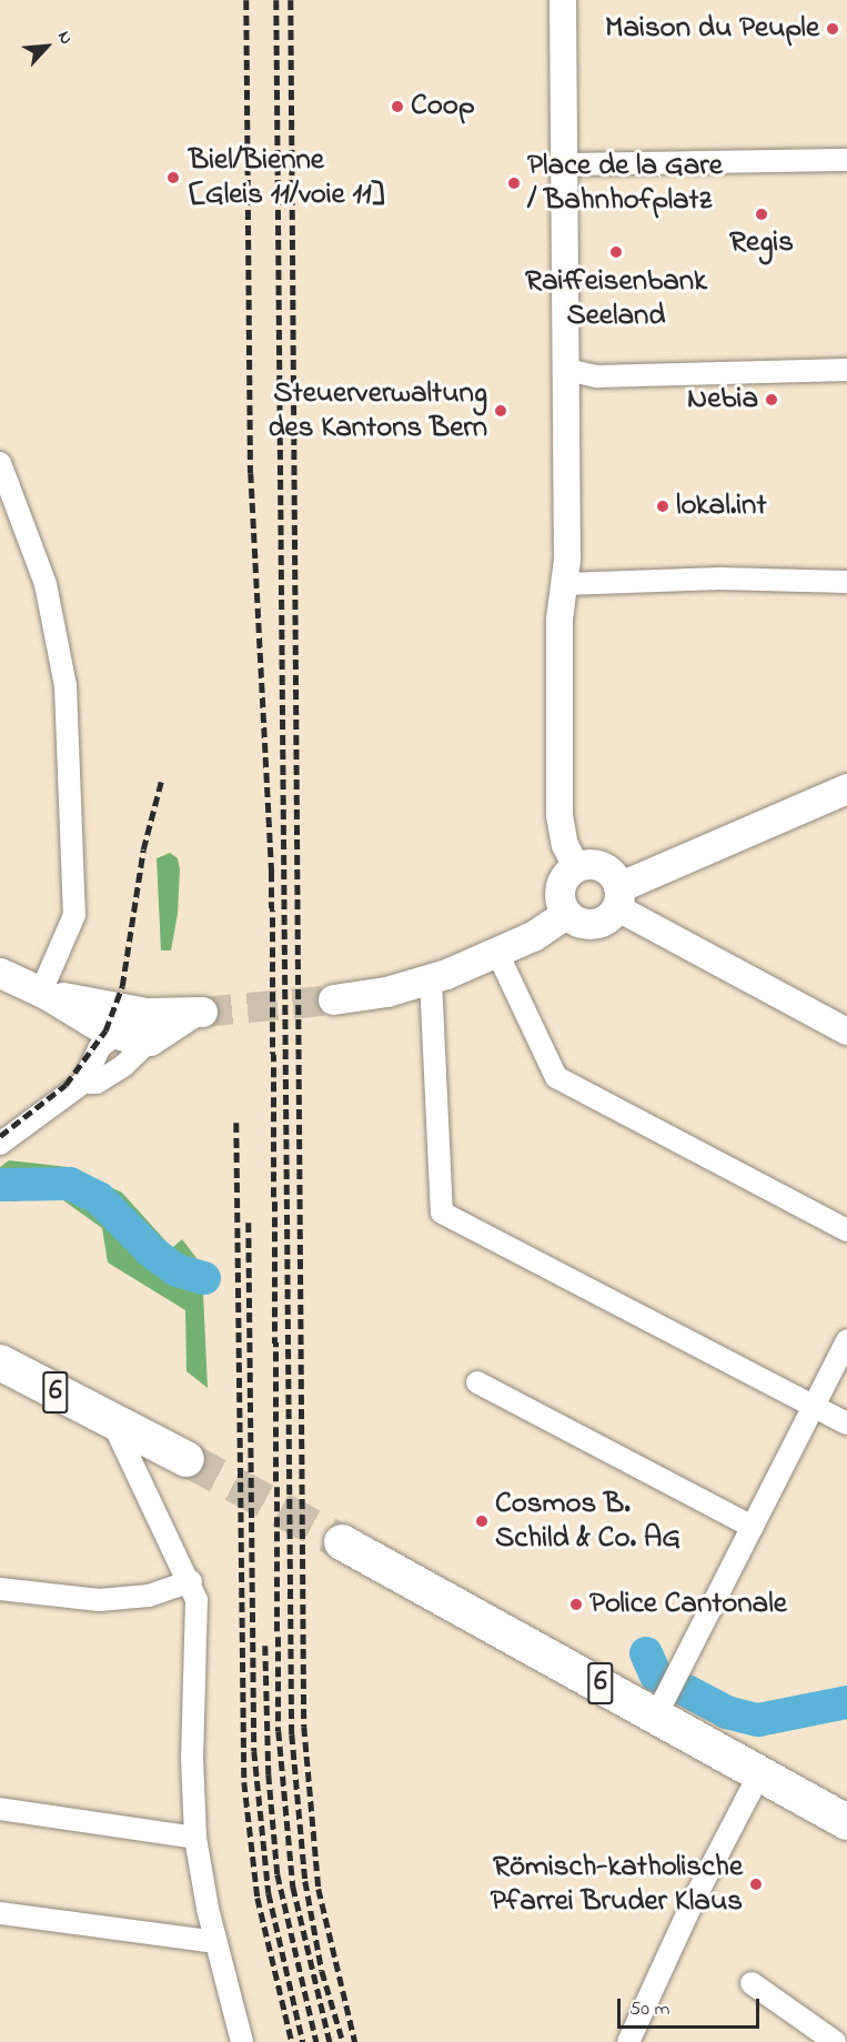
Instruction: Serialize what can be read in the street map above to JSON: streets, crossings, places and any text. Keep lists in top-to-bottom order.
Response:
{
  "streets": {
    "main road": ["6"]
  },
  "places": [
    "Maison du Peuple",
    "Coop",
    "Biel/Bienne [Gleis 11/voie 11]",
    "Place de la Gare / Bahnhofplatz",
    "Regis",
    "Raiffeisenbank Seeland",
    "Nebia",
    "Steuerverwaltung des Kantons Bern",
    "lokal.int",
    "Cosmos B. Schild & Co. AG",
    "Police Cantonale",
    "Römisch-katholische Pfarrei Bruder Klaus"
  ],
  "scale_bar": "50 m",
  "north": "top right"
}
